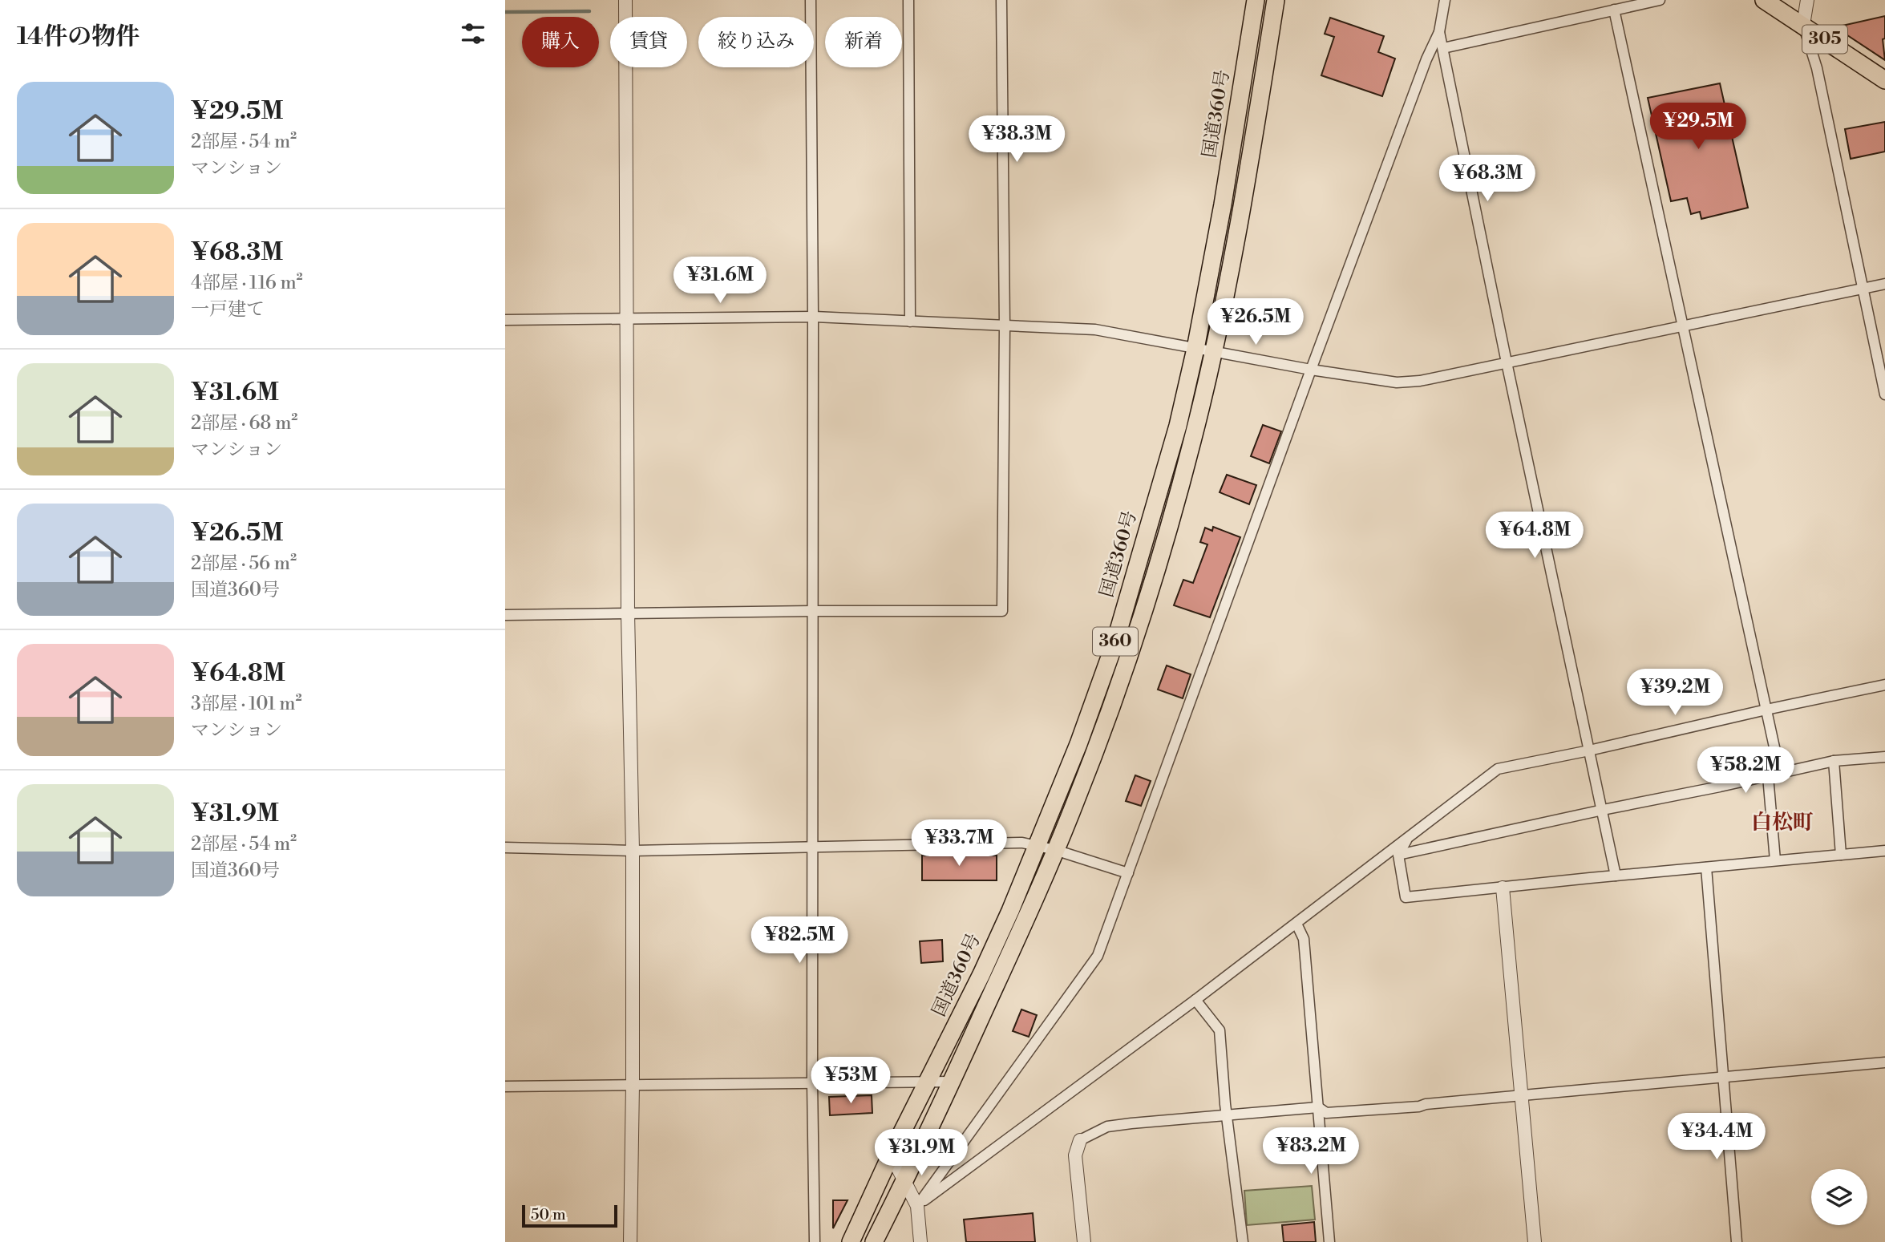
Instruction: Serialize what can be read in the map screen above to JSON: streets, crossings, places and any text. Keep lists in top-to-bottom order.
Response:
{
  "streets": {
    "highway": ["305", "国道360号", "360"]
  },
  "districts": ["白松町"],
  "scale_bar": "50 m",
  "page": {
    "heading": "14件の物件",
    "chip": [
      "購入",
      "賃貸",
      "絞り込み",
      "新着"
    ],
    "list": [
      {
        "name": "¥29.5M",
        "note": "2部屋 · 54 m² · マンション"
      },
      {
        "name": "¥68.3M",
        "note": "4部屋 · 116 m² · 一戸建て"
      },
      {
        "name": "¥31.6M",
        "note": "2部屋 · 68 m² · マンション"
      },
      {
        "name": "¥26.5M",
        "note": "2部屋 · 56 m² · 国道360号"
      },
      {
        "name": "¥64.8M",
        "note": "3部屋 · 101 m² · マンション"
      },
      {
        "name": "¥31.9M",
        "note": "2部屋 · 54 m² · 国道360号"
      }
    ],
    "price": [
      "¥29.5M",
      "¥38.3M",
      "¥68.3M",
      "¥31.6M",
      "¥26.5M",
      "¥64.8M",
      "¥39.2M",
      "¥58.2M",
      "¥33.7M",
      "¥82.5M",
      "¥53M",
      "¥34.4M",
      "¥83.2M",
      "¥31.9M"
    ],
    "scale": "50 m"
  }
}
